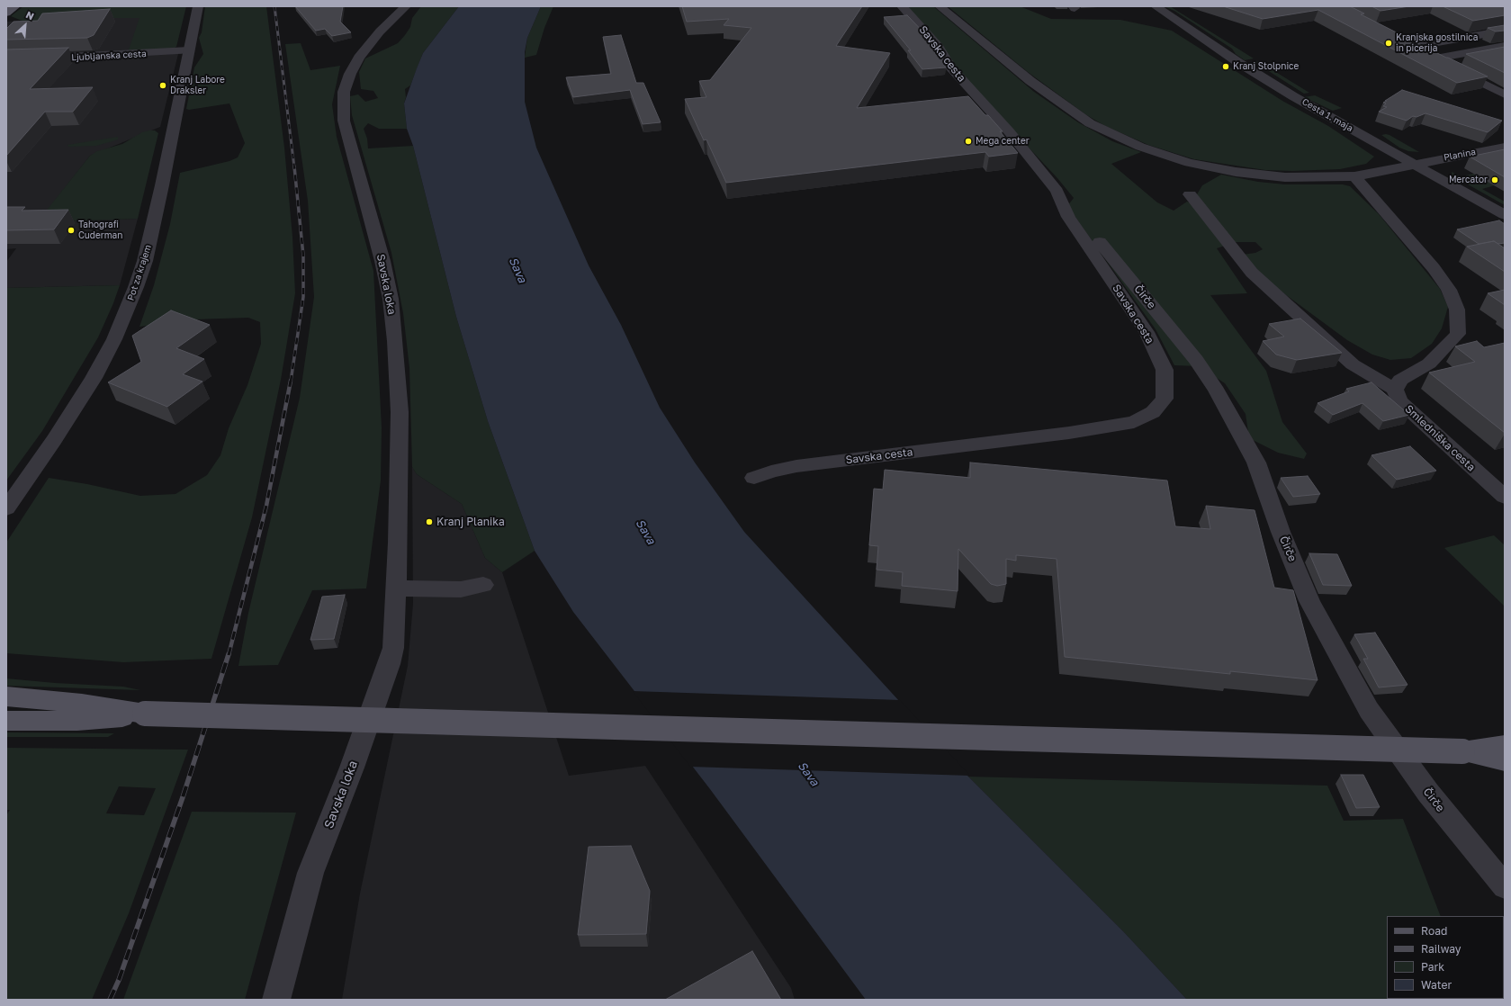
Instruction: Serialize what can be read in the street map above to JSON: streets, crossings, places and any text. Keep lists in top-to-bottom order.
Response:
{
  "streets": {
    "street": [
      "Savska cesta",
      "Ljubljanska cesta",
      "Cesta 1. maja",
      "Planina",
      "Pot za krajem",
      "Savska loka",
      "Čirče",
      "Smledniška cesta"
    ]
  },
  "crossings": [
    ["Savska cesta", "Čirče"],
    ["Ljubljanska cesta", "Pot za krajem"],
    ["Cesta 1. maja", "Planina"]
  ],
  "water": ["Sava"],
  "places": [
    "Kranjska gostilnica in picerija",
    "Kranj Stolpnice",
    "Kranj Labore Draksler",
    "Mega center",
    "Mercator",
    "Tahografi Cuderman",
    "Kranj Planika"
  ],
  "legend": [
    "Road",
    "Railway",
    "Park",
    "Water"
  ],
  "north": "top right"
}
